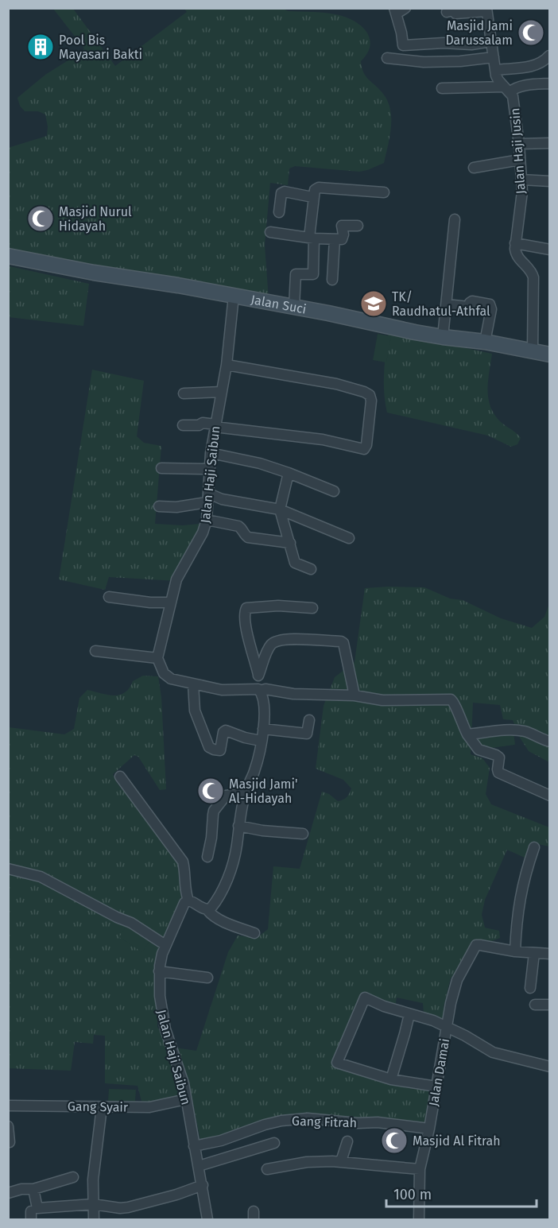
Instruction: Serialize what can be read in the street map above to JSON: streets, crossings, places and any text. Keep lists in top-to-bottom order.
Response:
{
  "streets": {
    "street": [
      "Jalan Haji Jusin",
      "Jalan Suci",
      "Jalan Haji Saibun",
      "Jalan Damai",
      "Gang Syair",
      "Gang Fitrah"
    ]
  },
  "crossings": [
    ["Jalan Suci", "Jalan Haji Saibun"],
    ["Jalan Haji Saibun", "Gang Syair"],
    ["Jalan Haji Saibun", "Gang Fitrah"],
    ["Jalan Damai", "Gang Fitrah"]
  ],
  "places": {
    "mosque": [
      "Masjid Jami Darussalam",
      "Masjid Nurul Hidayah",
      "Masjid Jami' Al-Hidayah",
      "Masjid Al Fitrah"
    ],
    "building": ["Pool Bis Mayasari Bakti"],
    "school or university": ["TK/ Raudhatul-Athfal"]
  },
  "scale_bar": "100 m"
}
